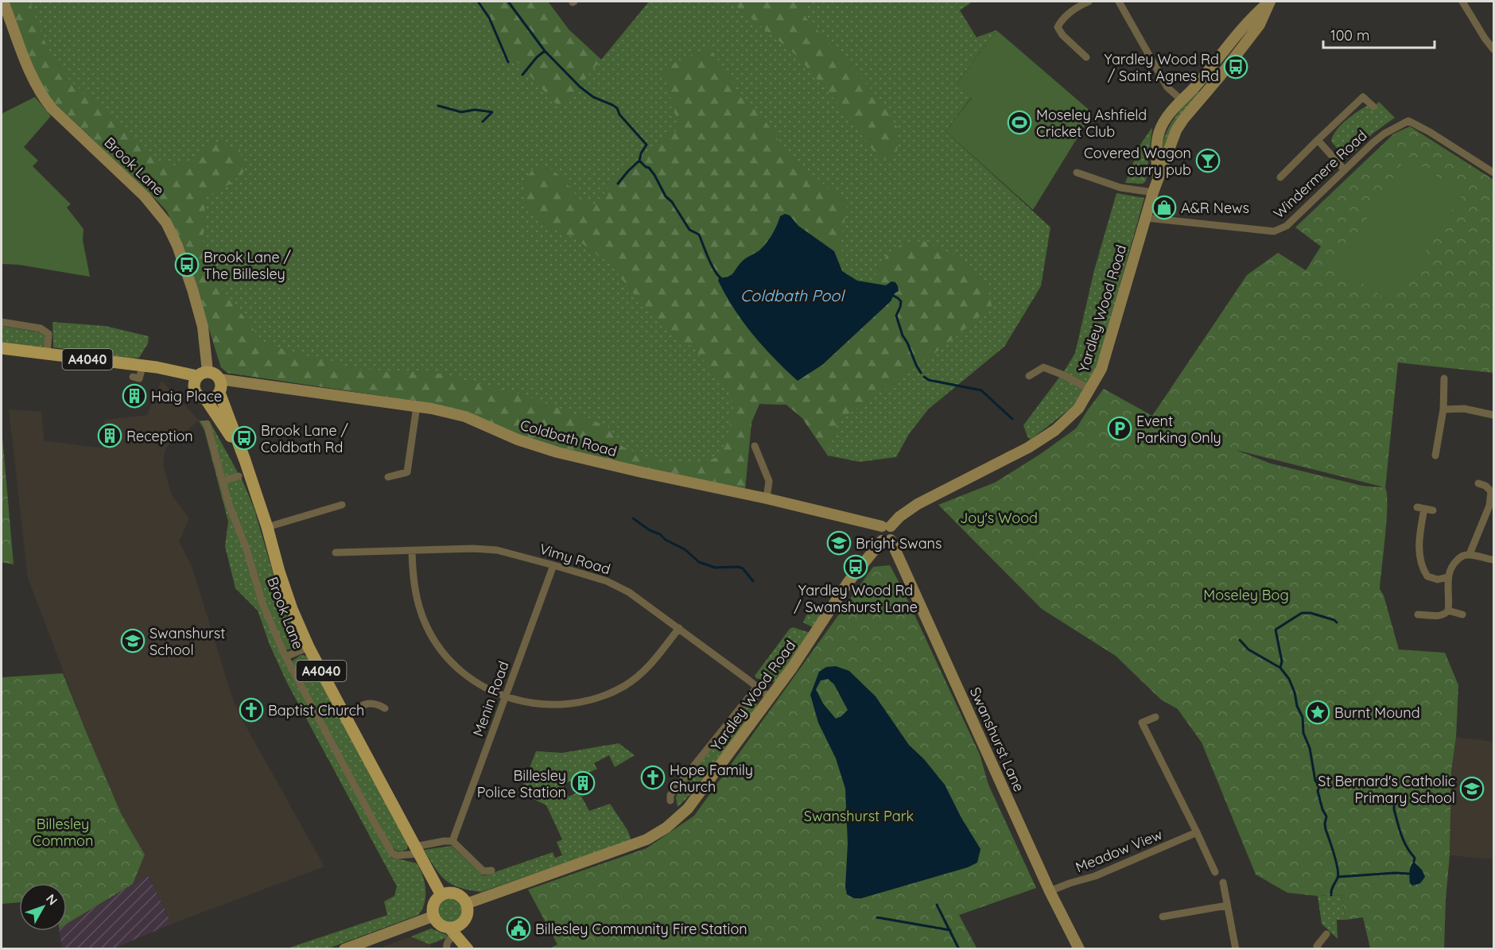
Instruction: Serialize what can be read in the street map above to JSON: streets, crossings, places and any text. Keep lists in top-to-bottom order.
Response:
{
  "streets": {
    "main road": ["Brook Lane", "A4040"],
    "street": [
      "Windermere Road",
      "Yardley Wood Road",
      "Coldbath Road",
      "Vimy Road",
      "Menin Road",
      "Swanshurst Lane",
      "Meadow View"
    ]
  },
  "crossings": [
    ["Brook Lane", "Yardley Wood Road"],
    ["Brook Lane", "A4040"],
    ["Brook Lane", "Coldbath Road"],
    ["Windermere Road", "Yardley Wood Road"],
    ["Yardley Wood Road", "Coldbath Road"],
    ["Yardley Wood Road", "Vimy Road"],
    ["Yardley Wood Road", "Swanshurst Lane"],
    ["A4040", "Coldbath Road"],
    ["Vimy Road", "Menin Road"],
    ["Swanshurst Lane", "Meadow View"]
  ],
  "water": ["Coldbath Pool"],
  "parks": [
    "Joy's Wood",
    "Moseley Bog",
    "Swanshurst Park",
    "Billesley Common"
  ],
  "places": {
    "bus stop": [
      "Yardley Wood Rd / Saint Agnes Rd",
      "Brook Lane / The Billesley",
      "Brook Lane / Coldbath Rd",
      "Yardley Wood Rd / Swanshurst Lane"
    ],
    "sports": ["Moseley Ashfield Cricket Club"],
    "bar": ["Covered Wagon curry pub"],
    "shop": ["A&R News"],
    "building": ["Haig Place", "Reception", "Billesley Police Station"],
    "parking": ["Event Parking Only"],
    "school or university": ["Bright Swans", "Swanshurst School", "St Bernard's Catholic Primary School"],
    "church": ["Baptist Church", "Hope Family Church"],
    "place": ["Burnt Mound"],
    "public building": ["Billesley Community Fire Station"]
  },
  "scale_bar": "100 m",
  "north": "top right"
}
